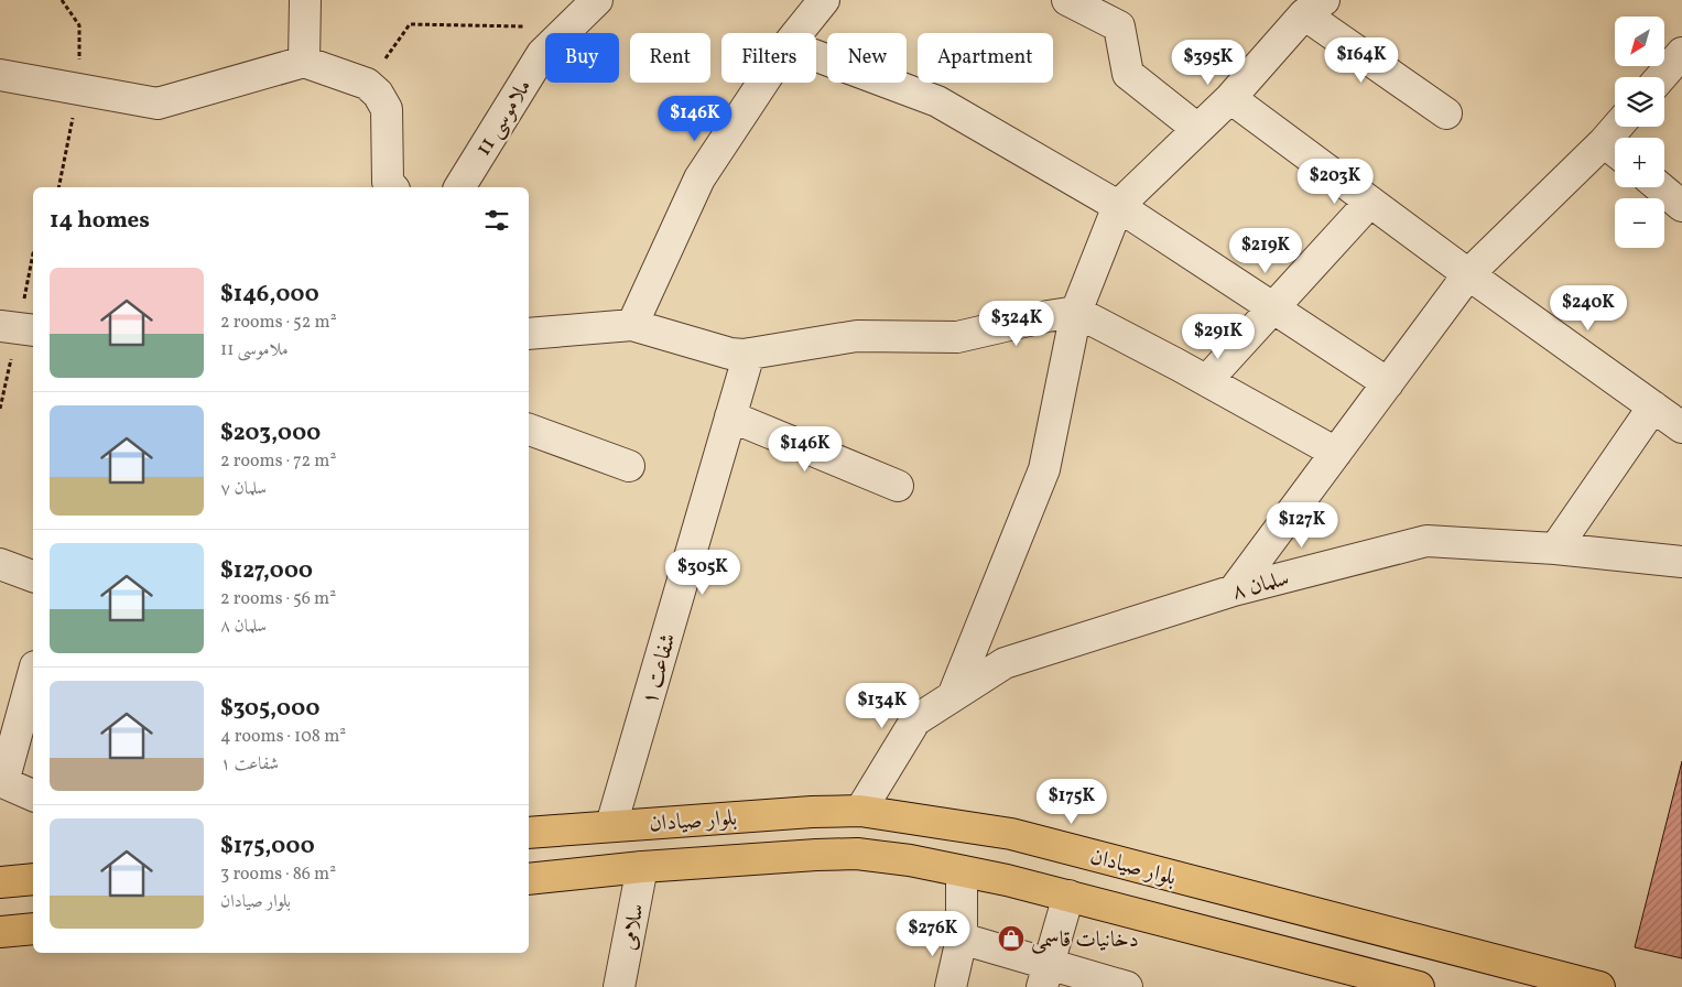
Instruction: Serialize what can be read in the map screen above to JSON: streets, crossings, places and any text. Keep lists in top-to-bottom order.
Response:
{
  "streets": {
    "main road": ["بلوار صیادان"],
    "street": [
      "ملاموسی 11",
      "سلمان ۸",
      "شفاعت ۱",
      "سلامی"
    ]
  },
  "crossings": [
    ["سلمان ۸", "بلوار صیادان"],
    ["شفاعت ۱", "بلوار صیادان"],
    ["بلوار صیادان", "سلامی"]
  ],
  "places": {
    "shop": ["دخانیات قاسمی"]
  },
  "north": "bottom left",
  "page": {
    "map_buttons": ["+", "−"],
    "chip": [
      "Buy",
      "Rent",
      "Filters",
      "New",
      "Apartment"
    ],
    "price": [
      "$164K",
      "$395K",
      "$146K",
      "$203K",
      "$219K",
      "$240K",
      "$324K",
      "$291K",
      "$146K",
      "$127K",
      "$305K",
      "$134K",
      "$175K",
      "$276K"
    ],
    "heading": "14 homes",
    "list": [
      {
        "name": "$146,000",
        "note": "2 rooms · 52 m² · ملاموسی 11"
      },
      {
        "name": "$203,000",
        "note": "2 rooms · 72 m² · سلمان ۷"
      },
      {
        "name": "$127,000",
        "note": "2 rooms · 56 m² · سلمان ۸"
      },
      {
        "name": "$305,000",
        "note": "4 rooms · 108 m² · شفاعت ۱"
      },
      {
        "name": "$175,000",
        "note": "3 rooms · 86 m² · بلوار صیادان"
      }
    ]
  }
}
